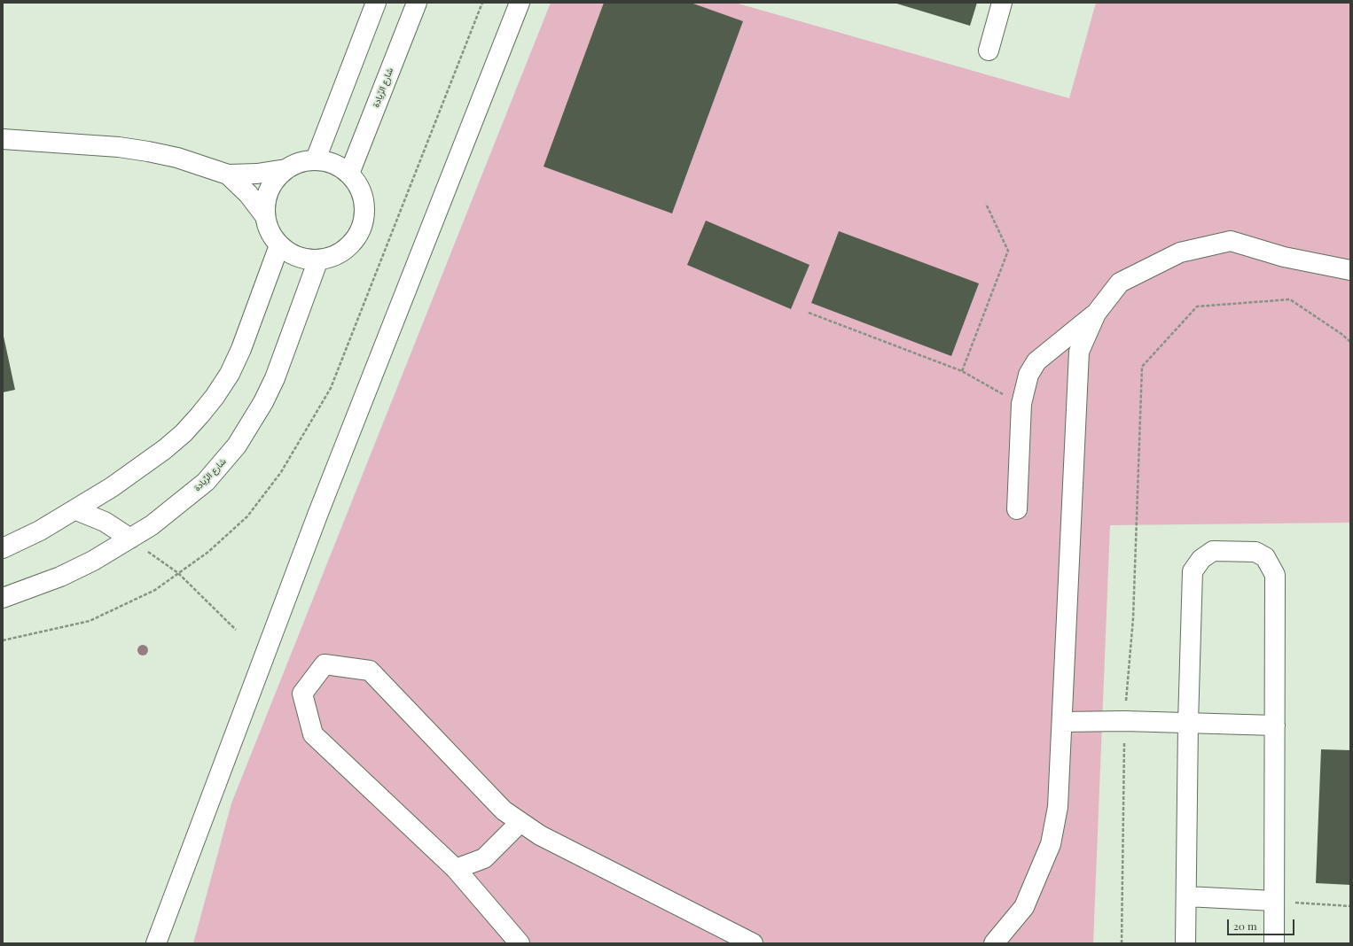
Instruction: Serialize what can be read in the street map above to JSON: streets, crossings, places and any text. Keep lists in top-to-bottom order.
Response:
{
  "streets": {
    "street": ["شارع الرِّيادة"]
  },
  "scale_bar": "20 m"
}
